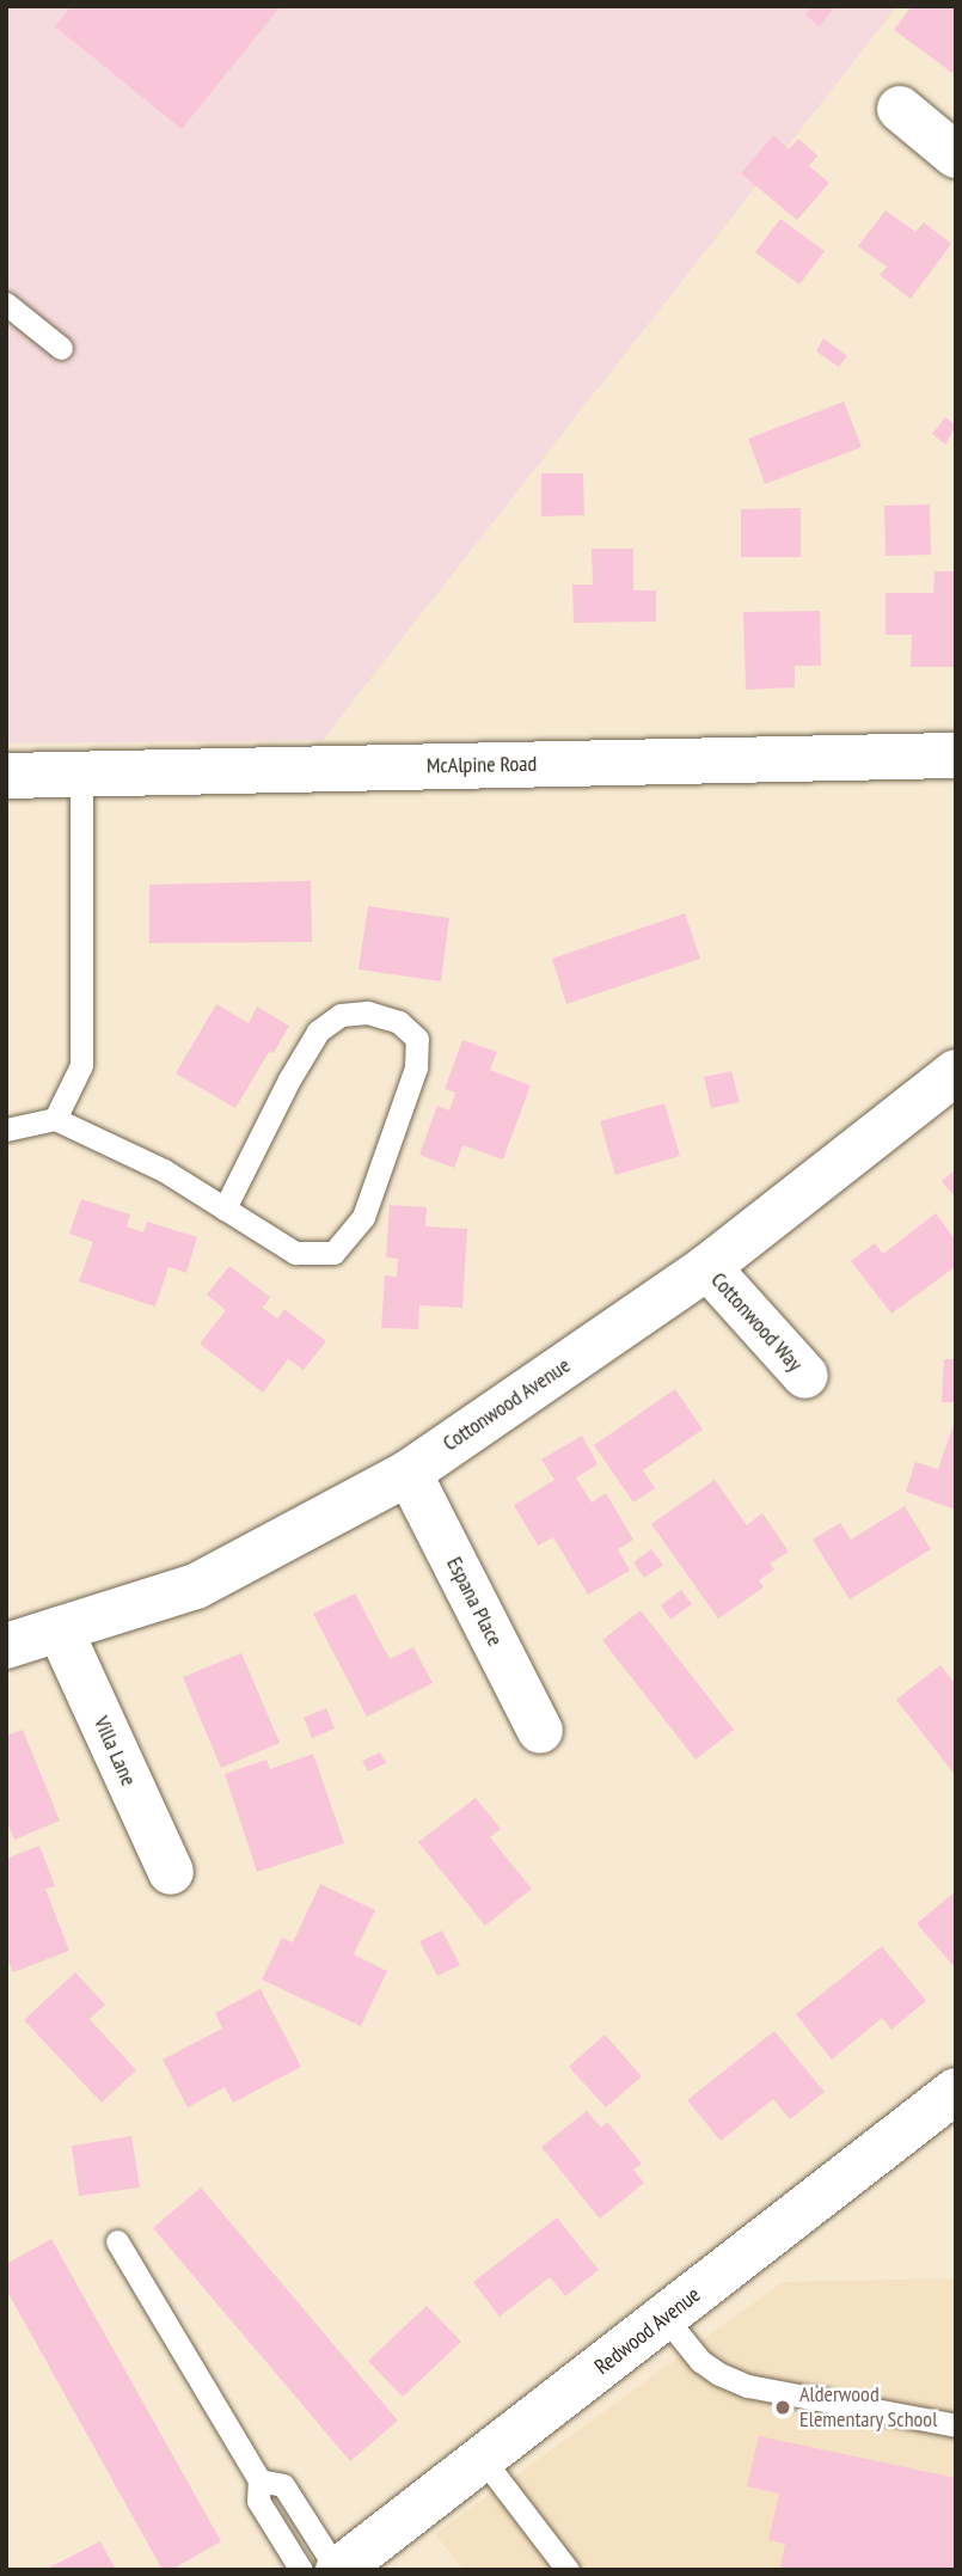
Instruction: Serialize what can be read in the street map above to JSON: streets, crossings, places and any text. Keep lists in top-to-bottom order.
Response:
{
  "streets": {
    "street": [
      "McAlpine Road",
      "Cottonwood Way",
      "Cottonwood Avenue",
      "Espana Place",
      "Villa Lane",
      "Redwood Avenue"
    ]
  },
  "crossings": [
    ["Cottonwood Way", "Cottonwood Avenue"],
    ["Cottonwood Avenue", "Espana Place"],
    ["Cottonwood Avenue", "Villa Lane"]
  ],
  "places": ["Alderwood Elementary School"]
}
